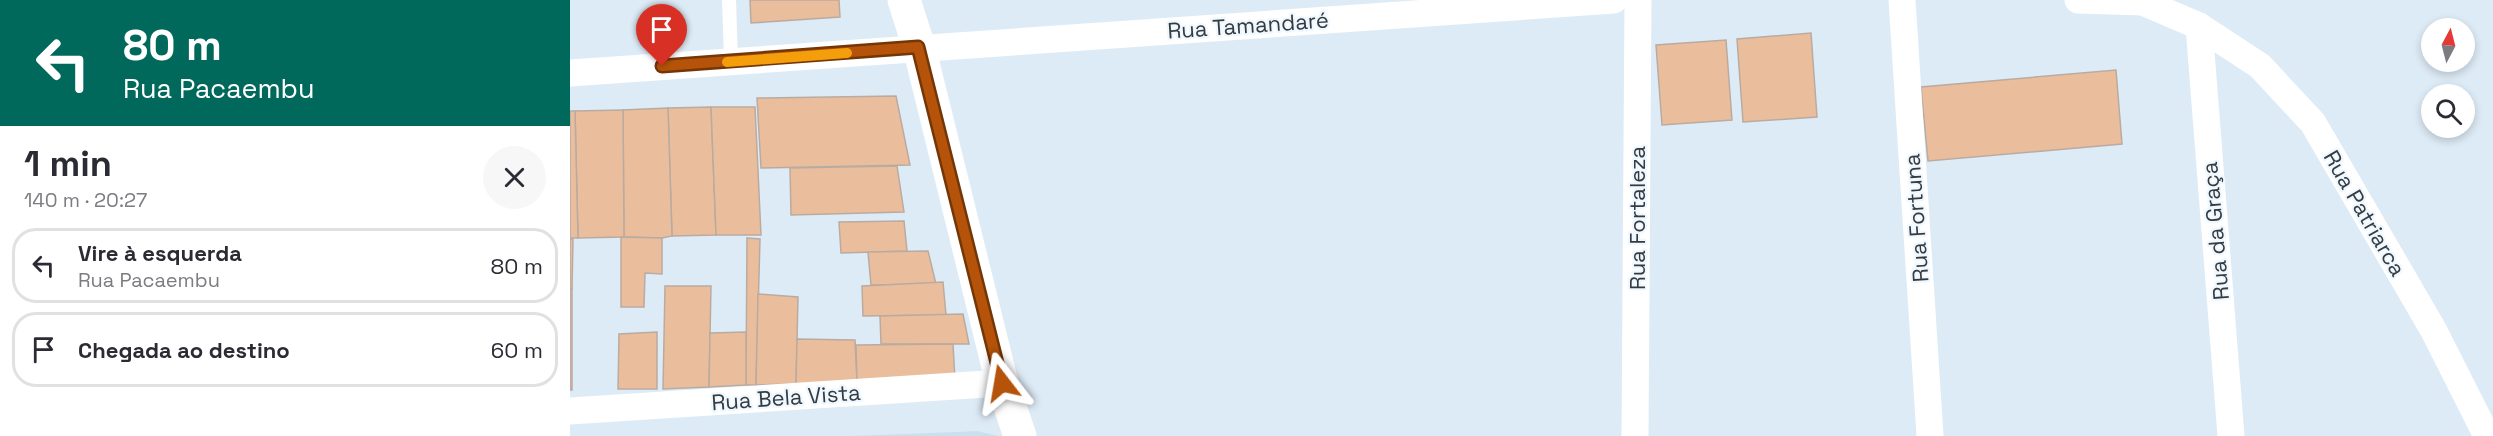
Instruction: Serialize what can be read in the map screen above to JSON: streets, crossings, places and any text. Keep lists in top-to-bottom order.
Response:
{
  "streets": {
    "street": [
      "Rua Tamandaré",
      "Rua Patriarca",
      "Rua Fortaleza",
      "Rua Fortuna",
      "Rua da Graça",
      "Rua Bela Vista"
    ]
  },
  "crossings": [
    ["Rua Patriarca", "Rua da Graça"]
  ],
  "north": "top",
  "page": {
    "turn": ["80 m", "Rua Pacaembu"],
    "heading": ["1 min", "140 m · 20:27"],
    "list": [
      {
        "name": "Vire à esquerda",
        "note": "Rua Pacaembu",
        "value": "80 m"
      },
      {
        "name": "Chegada ao destino",
        "value": "60 m"
      }
    ]
  }
}
